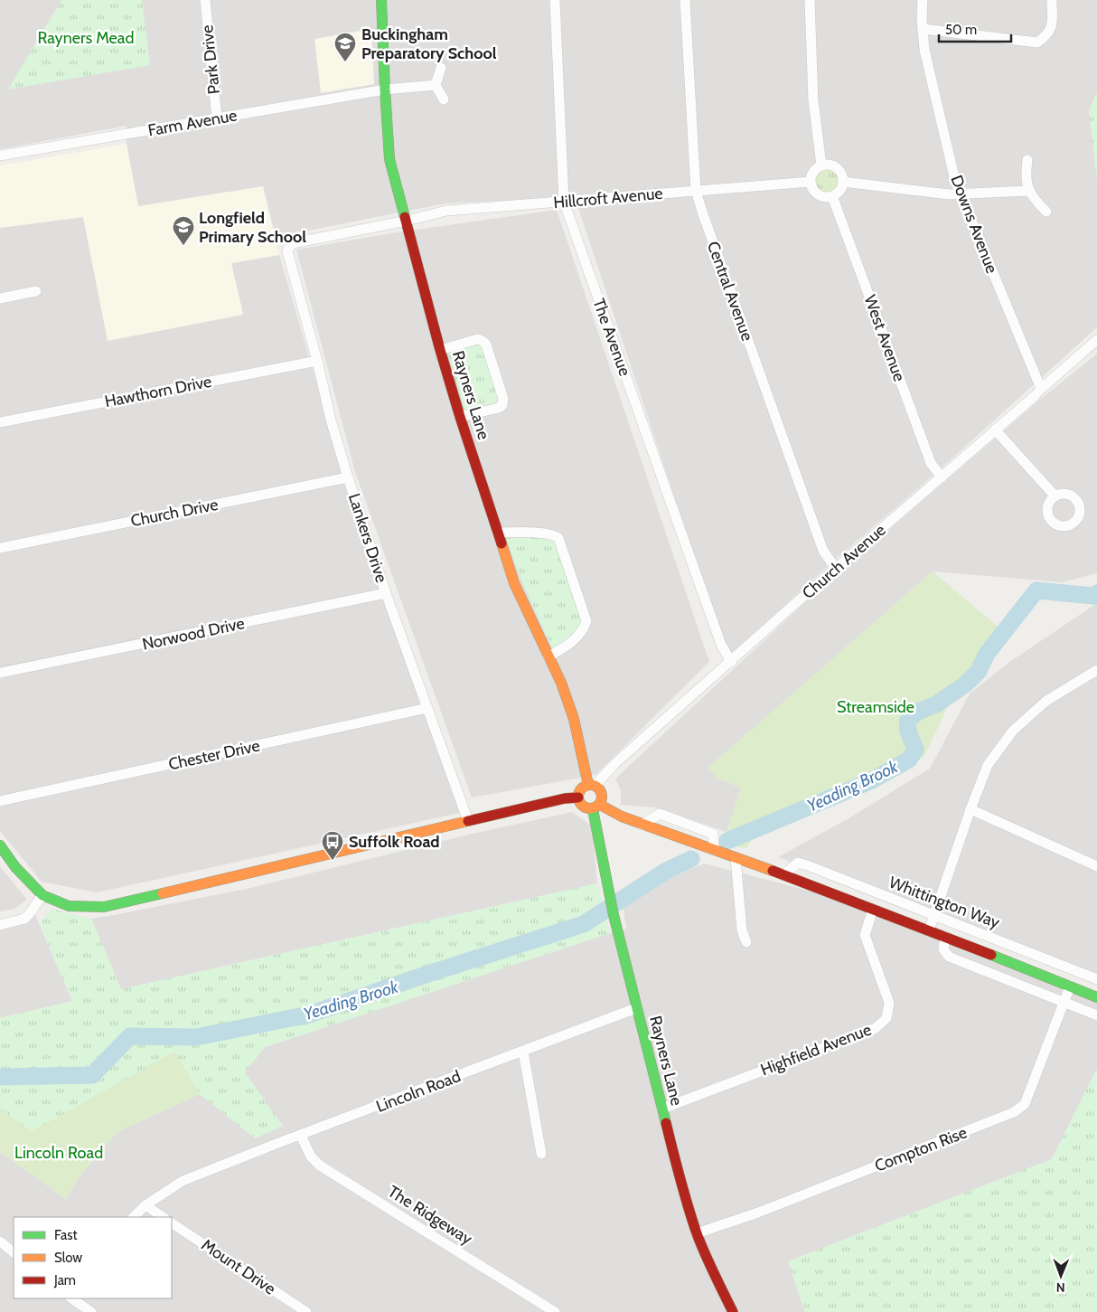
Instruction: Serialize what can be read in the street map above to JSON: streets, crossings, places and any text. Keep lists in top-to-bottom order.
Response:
{
  "streets": {
    "street": [
      "Park Drive",
      "Farm Avenue",
      "Hillcroft Avenue",
      "Downs Avenue",
      "Central Avenue",
      "The Avenue",
      "West Avenue",
      "Hawthorn Drive",
      "Rayners Lane",
      "Church Drive",
      "Lankers Drive",
      "Church Avenue",
      "Norwood Drive",
      "Chester Drive",
      "Whittington Way",
      "Highfield Avenue",
      "Lincoln Road",
      "Compton Rise",
      "The Ridgeway",
      "Mount Drive"
    ]
  },
  "crossings": [
    ["Park Drive", "Farm Avenue"],
    ["Farm Avenue", "Rayners Lane"],
    ["Hillcroft Avenue", "Central Avenue"],
    ["Hillcroft Avenue", "The Avenue"],
    ["Hillcroft Avenue", "West Avenue"],
    ["Hillcroft Avenue", "Rayners Lane"],
    ["Hillcroft Avenue", "Lankers Drive"],
    ["Downs Avenue", "Church Avenue"],
    ["Central Avenue", "Church Avenue"],
    ["The Avenue", "Church Avenue"],
    ["West Avenue", "Church Avenue"],
    ["Hawthorn Drive", "Lankers Drive"],
    ["Rayners Lane", "Church Avenue"],
    ["Rayners Lane", "Whittington Way"],
    ["Rayners Lane", "Highfield Avenue"],
    ["Rayners Lane", "Lincoln Road"],
    ["Rayners Lane", "Compton Rise"],
    ["Church Drive", "Lankers Drive"],
    ["Lankers Drive", "Norwood Drive"],
    ["Lankers Drive", "Chester Drive"],
    ["Church Avenue", "Whittington Way"],
    ["Whittington Way", "Highfield Avenue"],
    ["Whittington Way", "Compton Rise"],
    ["Lincoln Road", "The Ridgeway"]
  ],
  "water": ["Yeading Brook"],
  "parks": ["Rayners Mead", "Streamside", "Lincoln Road"],
  "places": {
    "school or university": ["Buckingham Preparatory School", "Longfield Primary School"],
    "bus stop": ["Suffolk Road"]
  },
  "legend": ["Fast", "Slow", "Jam"],
  "scale_bar": "50 m",
  "north": "bottom"
}
